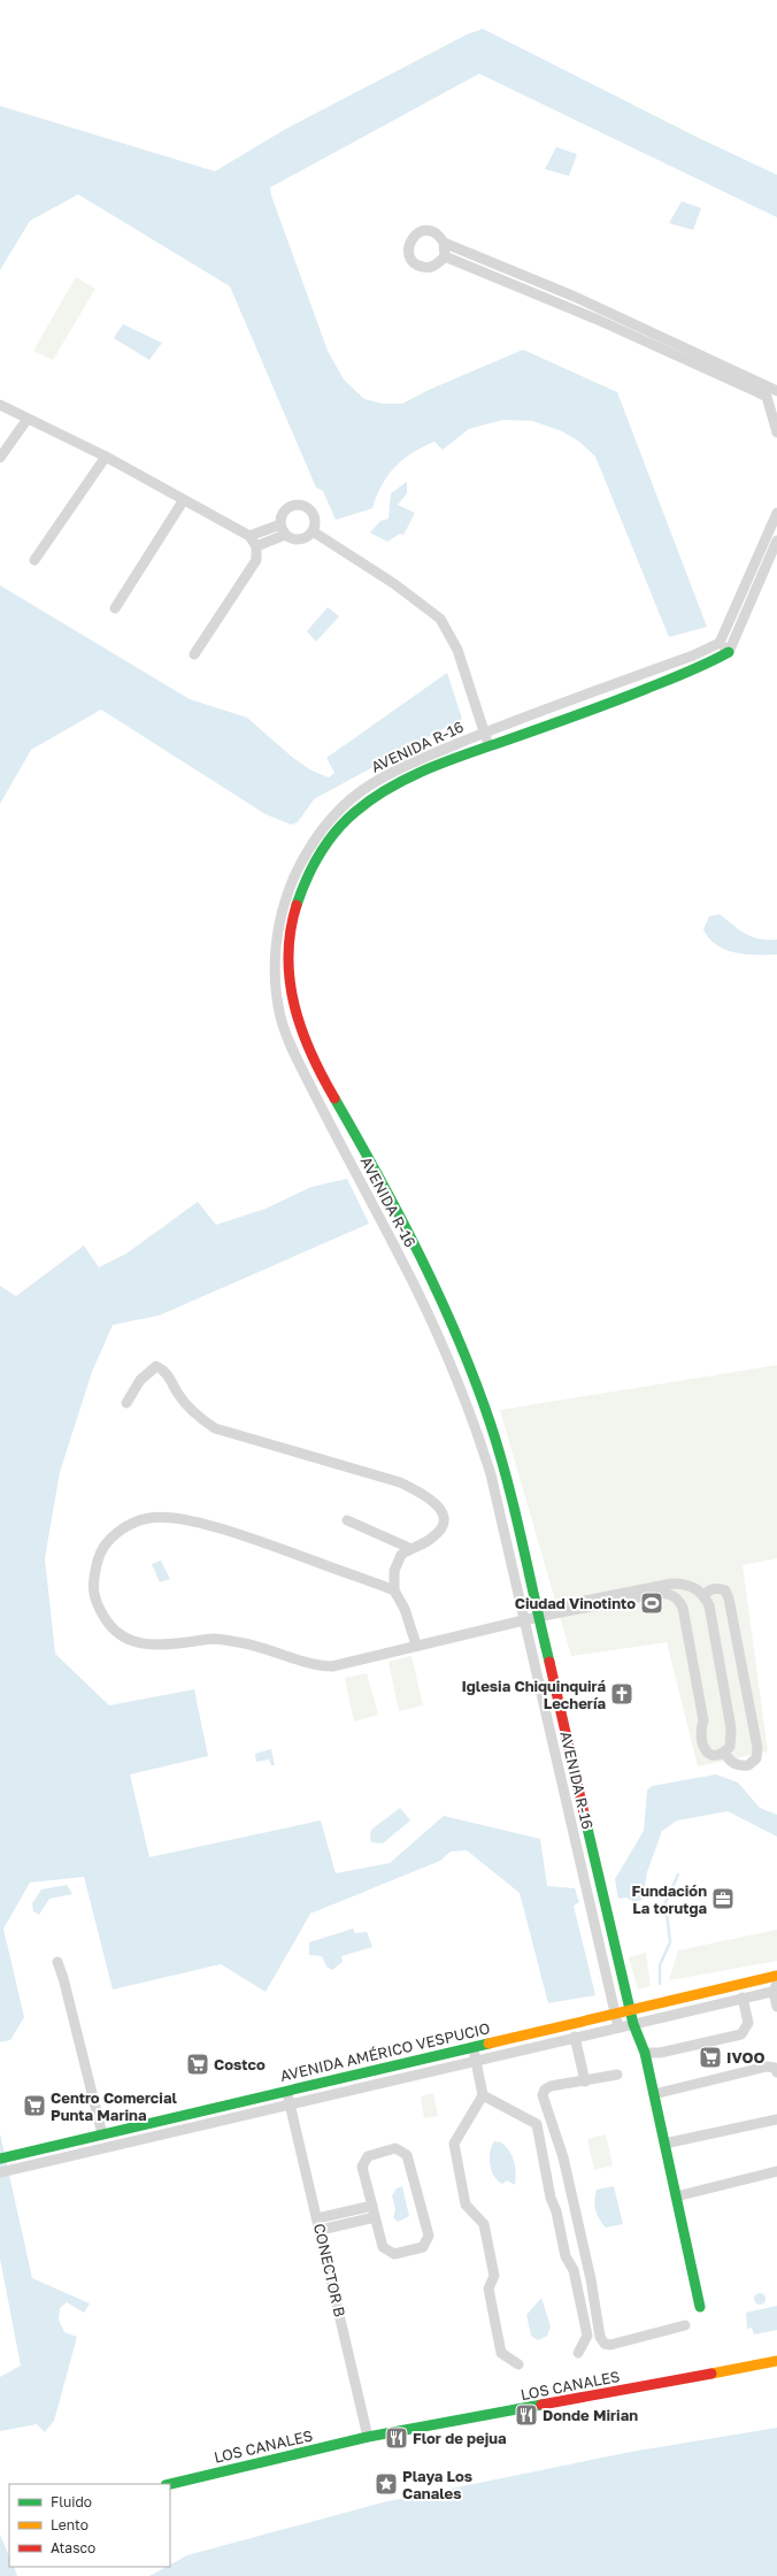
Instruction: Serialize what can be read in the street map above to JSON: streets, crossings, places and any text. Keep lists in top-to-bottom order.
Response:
{
  "streets": {
    "street": [
      "AVENIDA R-16",
      "AVENIDA AMÉRICO VESPUCIO",
      "CONECTOR B",
      "LOS CANALES"
    ]
  },
  "crossings": [
    ["AVENIDA R-16", "AVENIDA AMÉRICO VESPUCIO"],
    ["AVENIDA AMÉRICO VESPUCIO", "CONECTOR B"],
    ["CONECTOR B", "LOS CANALES"]
  ],
  "places": {
    "sports": ["Ciudad Vinotinto"],
    "church": ["Iglesia Chiquinquirá Lechería"],
    "office": ["Fundación La torutga"],
    "supermarket": ["IVOO", "Costco", "Centro Comercial Punta Marina"],
    "restaurant": ["Donde Mirian", "Flor de pejua"],
    "place": ["Playa Los Canales"]
  },
  "legend": ["Fluido", "Lento", "Atasco"]
}
